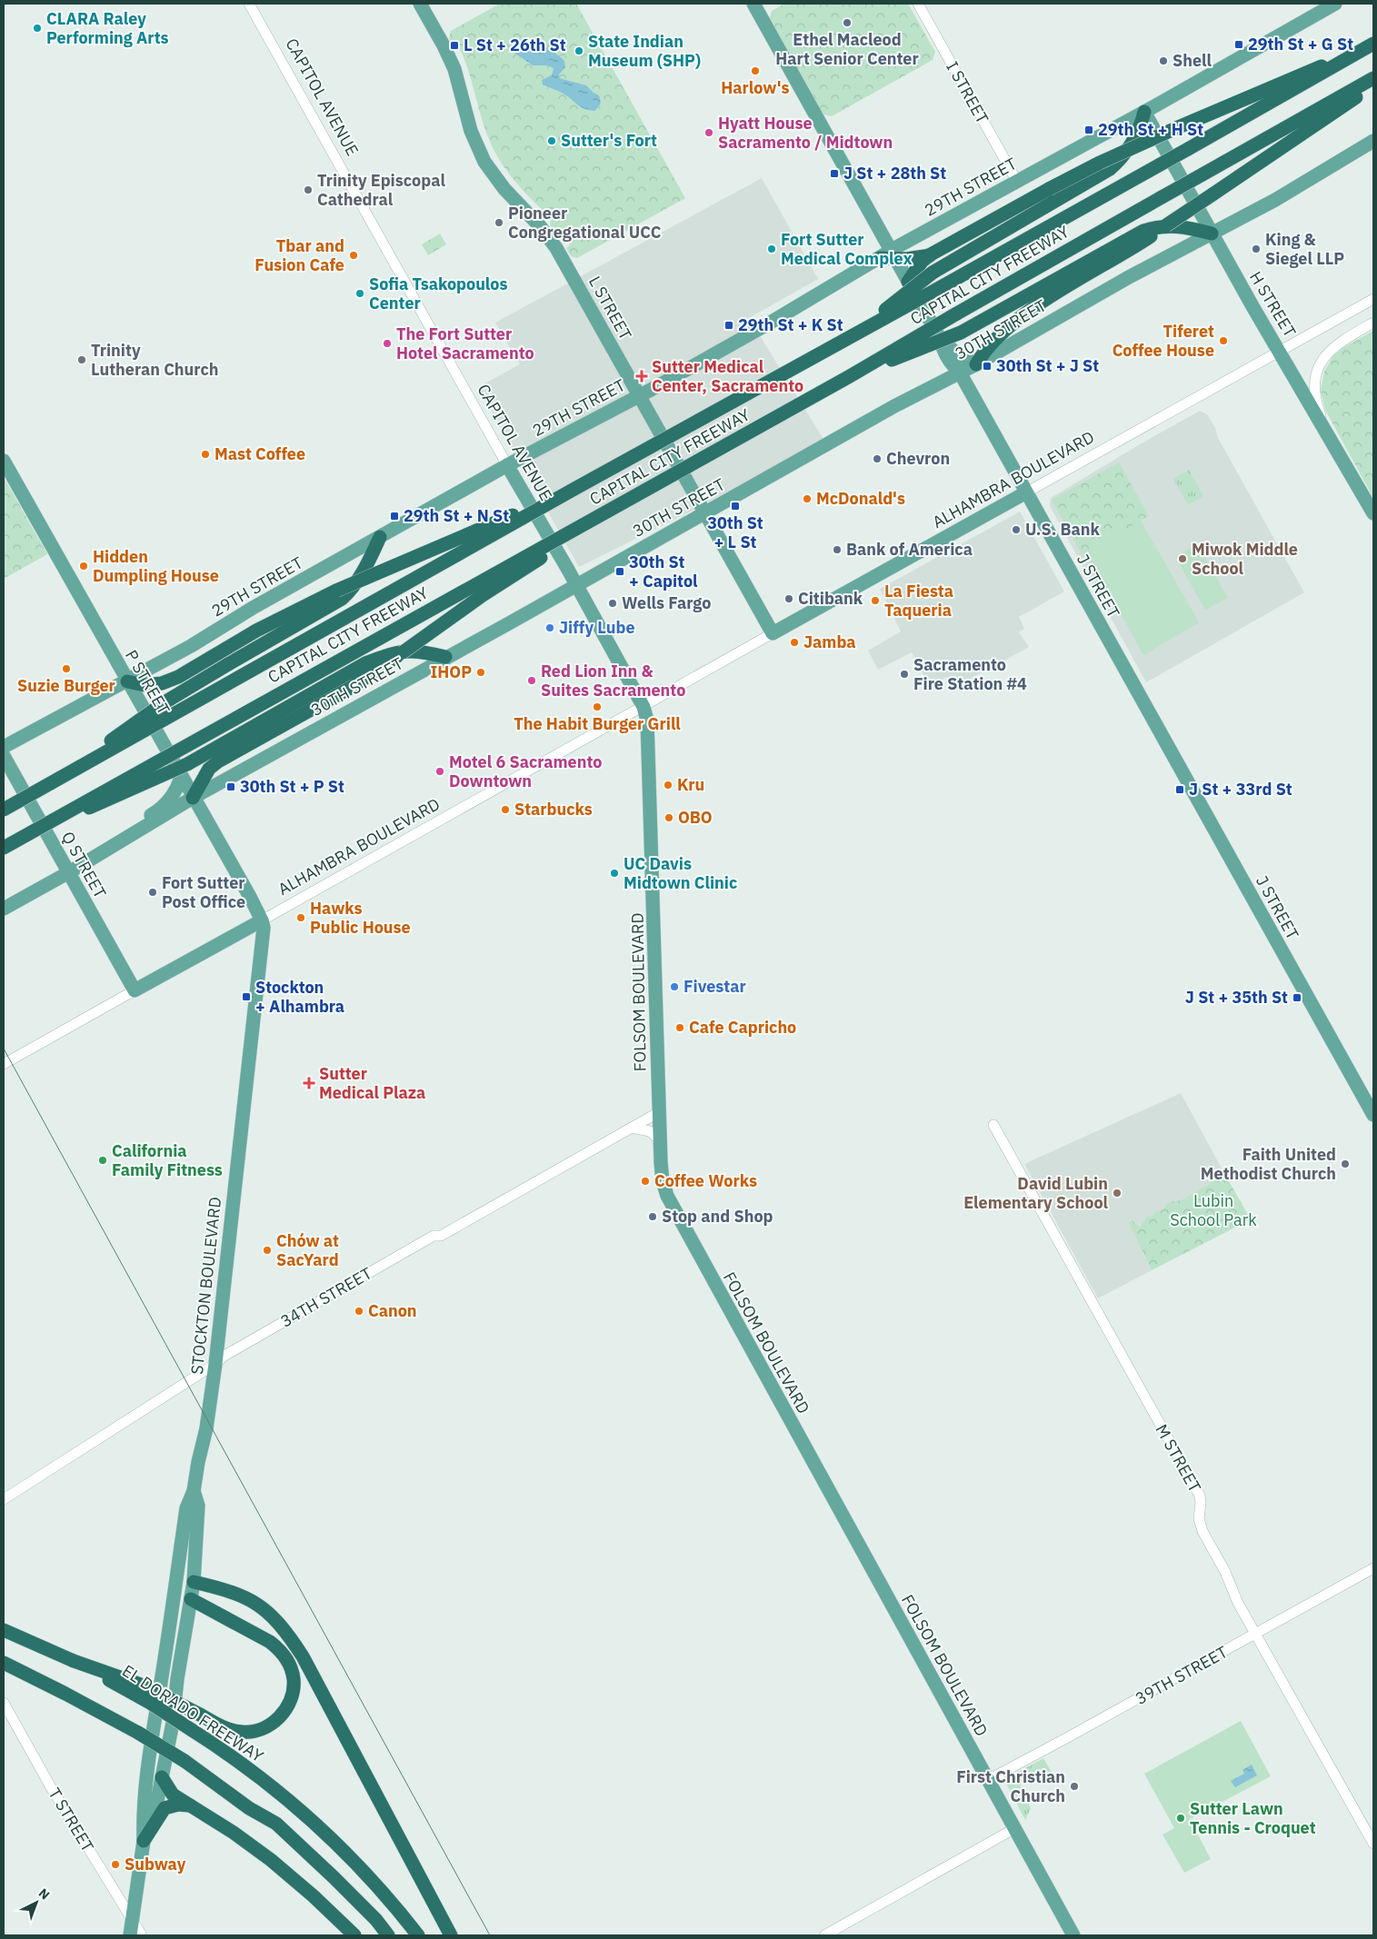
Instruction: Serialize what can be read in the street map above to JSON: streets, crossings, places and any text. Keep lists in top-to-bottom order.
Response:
{
  "streets": {
    "highway": ["CAPITAL CITY FREEWAY", "EL DORADO FREEWAY"],
    "main road": [
      "CAPITOL AVENUE",
      "29TH STREET",
      "H STREET",
      "L STREET",
      "30TH STREET",
      "ALHAMBRA BOULEVARD",
      "J STREET",
      "P STREET",
      "Q STREET",
      "FOLSOM BOULEVARD",
      "STOCKTON BOULEVARD"
    ],
    "street": [
      "I STREET",
      "34TH STREET",
      "M STREET",
      "39TH STREET",
      "T STREET"
    ]
  },
  "crossings": [
    ["I STREET", "29TH STREET"],
    ["CAPITOL AVENUE", "29TH STREET"],
    ["CAPITOL AVENUE", "30TH STREET"],
    ["CAPITOL AVENUE", "ALHAMBRA BOULEVARD"],
    ["CAPITOL AVENUE", "FOLSOM BOULEVARD"],
    ["29TH STREET", "H STREET"],
    ["29TH STREET", "L STREET"],
    ["29TH STREET", "J STREET"],
    ["29TH STREET", "P STREET"],
    ["H STREET", "30TH STREET"],
    ["H STREET", "ALHAMBRA BOULEVARD"],
    ["L STREET", "30TH STREET"],
    ["L STREET", "ALHAMBRA BOULEVARD"],
    ["30TH STREET", "J STREET"],
    ["30TH STREET", "P STREET"],
    ["30TH STREET", "Q STREET"],
    ["ALHAMBRA BOULEVARD", "J STREET"],
    ["ALHAMBRA BOULEVARD", "P STREET"],
    ["ALHAMBRA BOULEVARD", "Q STREET"],
    ["ALHAMBRA BOULEVARD", "FOLSOM BOULEVARD"],
    ["ALHAMBRA BOULEVARD", "STOCKTON BOULEVARD"],
    ["P STREET", "STOCKTON BOULEVARD"],
    ["FOLSOM BOULEVARD", "34TH STREET"],
    ["FOLSOM BOULEVARD", "39TH STREET"],
    ["STOCKTON BOULEVARD", "34TH STREET"],
    ["STOCKTON BOULEVARD", "T STREET"],
    ["M STREET", "39TH STREET"]
  ],
  "parks": ["Lubin School Park"],
  "places": {
    "other": [
      "Ethel Macleod Hart Senior Center",
      "CLARA Raley Performing Arts",
      "State Indian Museum (SHP)",
      "Shell",
      "Harlow's",
      "Hyatt House Sacramento / Midtown",
      "Sutter's Fort",
      "Trinity Episcopal Cathedral",
      "Pioneer Congregational UCC",
      "Fort Sutter Medical Complex",
      "King & Siegel LLP",
      "Tbar and Fusion Cafe",
      "Sofia Tsakopoulos Center",
      "Tiferet Coffee House",
      "The Fort Sutter Hotel Sacramento",
      "Trinity Lutheran Church",
      "Mast Coffee",
      "Chevron",
      "McDonald's",
      "U.S. Bank",
      "Bank of America",
      "Miwok Middle School",
      "Hidden Dumpling House",
      "Citibank",
      "La Fiesta Taqueria",
      "Wells Fargo",
      "Jiffy Lube",
      "Jamba",
      "Suzie Burger",
      "IHOP",
      "Sacramento Fire Station #4",
      "Red Lion Inn & Suites Sacramento",
      "The Habit Burger Grill",
      "Motel 6 Sacramento Downtown",
      "Kru",
      "Starbucks",
      "OBO",
      "UC Davis Midtown Clinic",
      "Fort Sutter Post Office",
      "Hawks Public House",
      "Fivestar",
      "Cafe Capricho",
      "California Family Fitness",
      "Faith United Methodist Church",
      "Coffee Works",
      "David Lubin Elementary School",
      "Stop and Shop",
      "Chów at SacYard",
      "Canon",
      "First Christian Church",
      "Sutter Lawn Tennis - Croquet",
      "Subway"
    ],
    "transit": [
      "29th St + G St",
      "L St + 26th St",
      "29th St + H St",
      "J St + 28th St",
      "29th St + K St",
      "30th St + J St",
      "30th St + L St",
      "29th St + N St",
      "30th St + Capitol",
      "30th St + P St",
      "J St + 33rd St",
      "Stockton + Alhambra",
      "J St + 35th St"
    ],
    "health": ["Sutter Medical Center, Sacramento", "Sutter Medical Plaza"]
  },
  "north": "top right"
}
